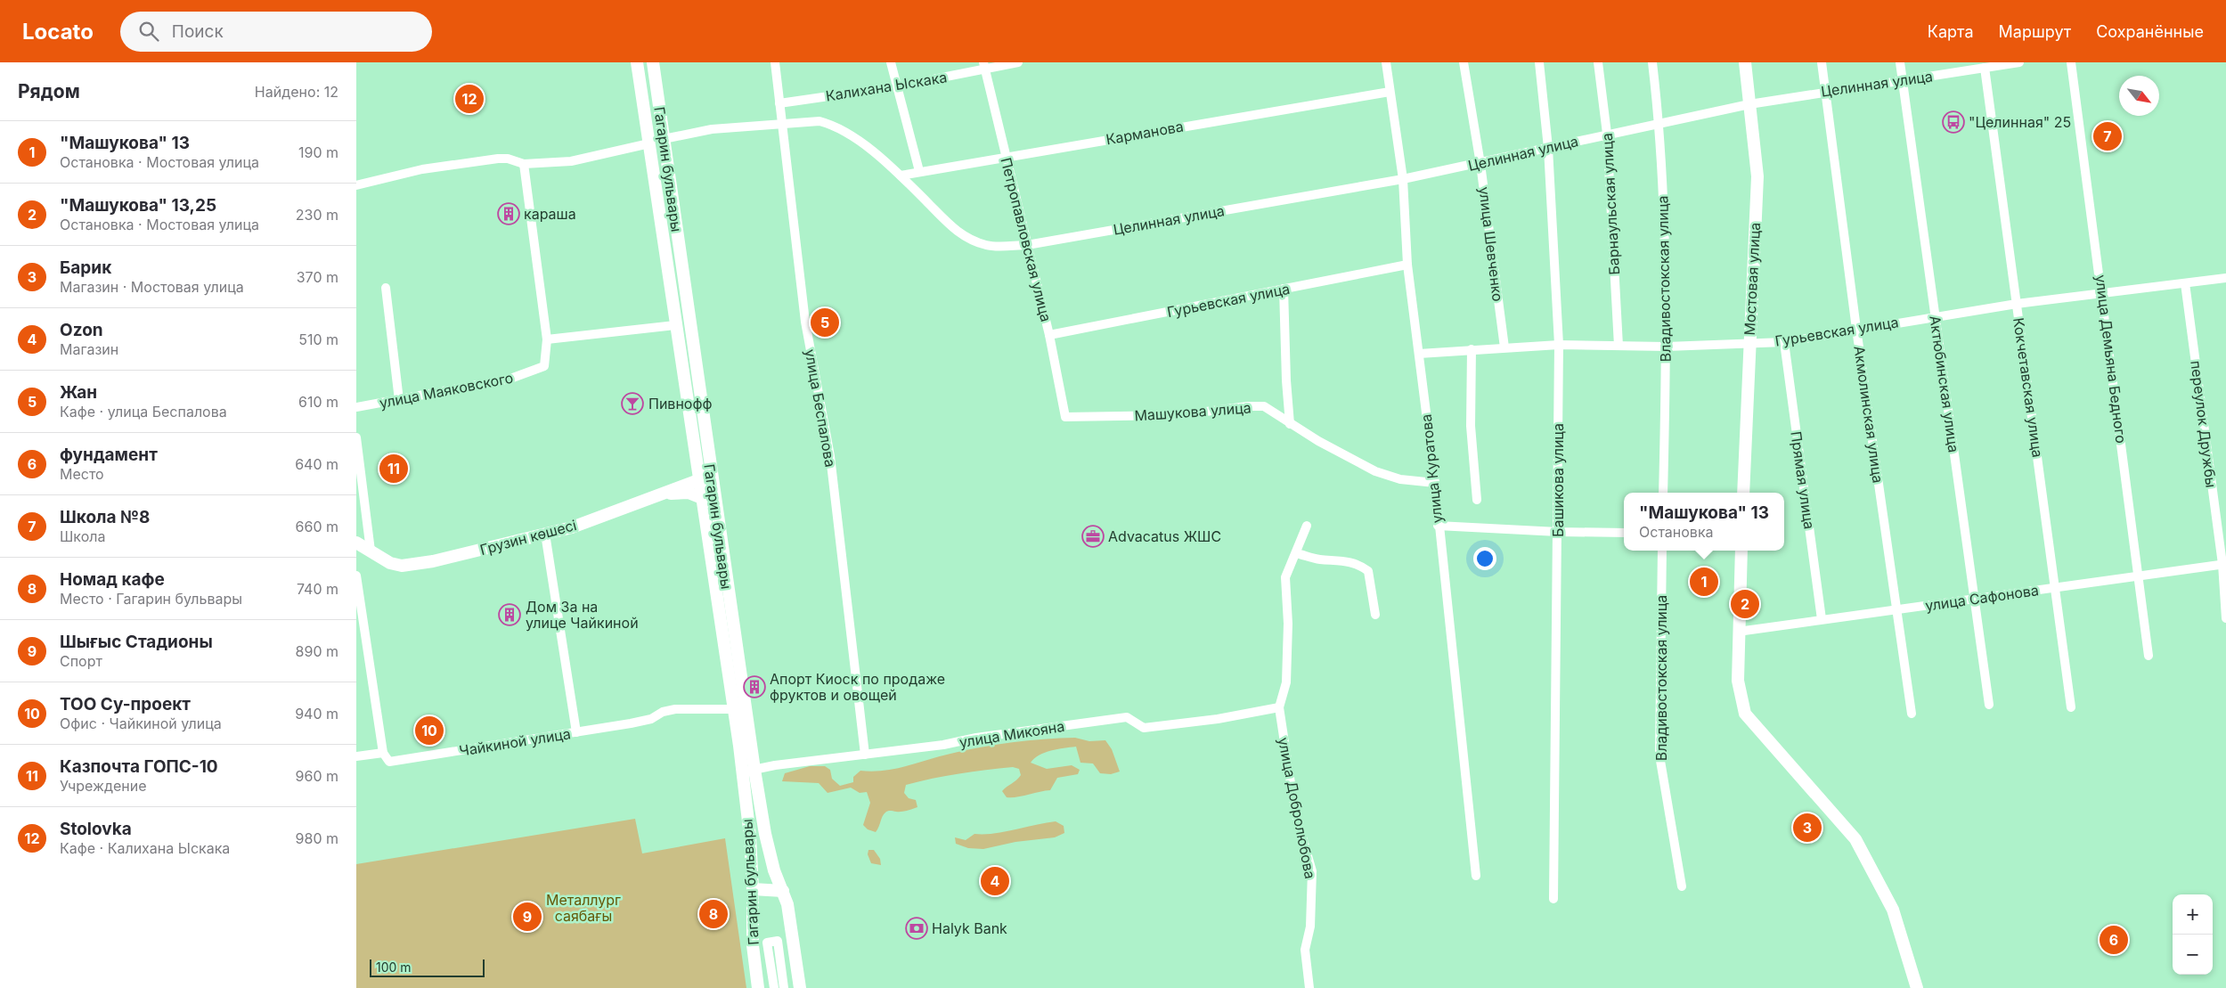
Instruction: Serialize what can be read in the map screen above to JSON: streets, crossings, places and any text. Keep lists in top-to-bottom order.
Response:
{
  "streets": {
    "main road": ["Гагарин бульвары", "Мостовая улица", "Грузин көшесі"],
    "street": [
      "Целинная улица",
      "Калихана Ыскака",
      "Карманова",
      "Барнаульская улица",
      "Петропавловская улица",
      "улица Шевченко",
      "Владивостокская улица",
      "Гурьевская улица",
      "улица Демьяна Бедного",
      "Актюбинская улица",
      "Кокчетавская улица",
      "улица Маяковского",
      "улица Беспалова",
      "Машукова улица",
      "Акмолинская улица",
      "переулок Дружбы",
      "улица Куратова",
      "Башикова улица",
      "Прямая улица",
      "улица Сафонова",
      "улица Микояна",
      "Чайкиной улица",
      "улица Добролюбова"
    ]
  },
  "crossings": [
    ["Целинная улица", "Карманова"],
    ["Целинная улица", "Гагарин бульвары"],
    ["Целинная улица", "Барнаульская улица"],
    ["Целинная улица", "Петропавловская улица"],
    ["Целинная улица", "улица Шевченко"],
    ["Целинная улица", "Владивостокская улица"],
    ["Целинная улица", "Мостовая улица"],
    ["Целинная улица", "Актюбинская улица"],
    ["Целинная улица", "Кокчетавская улица"],
    ["Целинная улица", "улица Беспалова"],
    ["Целинная улица", "Акмолинская улица"],
    ["Целинная улица", "улица Куратова"],
    ["Целинная улица", "Башикова улица"],
    ["Калихана Ыскака", "Петропавловская улица"],
    ["Калихана Ыскака", "улица Беспалова"],
    ["Карманова", "Петропавловская улица"],
    ["Карманова", "улица Куратова"],
    ["Гагарин бульвары", "Грузин көшесі"],
    ["Гагарин бульвары", "улица Микояна"],
    ["Гагарин бульвары", "Чайкиной улица"],
    ["Барнаульская улица", "Гурьевская улица"],
    ["Петропавловская улица", "Гурьевская улица"],
    ["Петропавловская улица", "Машукова улица"],
    ["улица Шевченко", "Гурьевская улица"],
    ["Владивостокская улица", "Гурьевская улица"],
    ["Мостовая улица", "Гурьевская улица"],
    ["Гурьевская улица", "улица Демьяна Бедного"],
    ["Гурьевская улица", "Актюбинская улица"],
    ["Гурьевская улица", "Кокчетавская улица"],
    ["Гурьевская улица", "Акмолинская улица"],
    ["Гурьевская улица", "переулок Дружбы"],
    ["Гурьевская улица", "улица Куратова"],
    ["Гурьевская улица", "Башикова улица"],
    ["Гурьевская улица", "Прямая улица"],
    ["улица Демьяна Бедного", "улица Сафонова"],
    ["Актюбинская улица", "улица Сафонова"],
    ["Кокчетавская улица", "улица Сафонова"],
    ["улица Беспалова", "улица Микояна"],
    ["Машукова улица", "улица Куратова"],
    ["Акмолинская улица", "улица Сафонова"],
    ["переулок Дружбы", "улица Сафонова"],
    ["Прямая улица", "улица Сафонова"],
    ["улица Микояна", "улица Добролюбова"]
  ],
  "parks": ["Металлург саябағы"],
  "places": {
    "bus stop": ["\"Целинная\" 25"],
    "building": ["караша", "Дом 3а на улице Чайкиной", "Апорт Киоск по продаже фруктов и овощей"],
    "bar": ["Пивнофф"],
    "office": ["Advacatus ЖШС"],
    "bank": ["Halyk Bank"]
  },
  "scale_bar": "100 m",
  "north": "bottom right",
  "page": {
    "header": "Locato",
    "search": "Поиск",
    "nav": ["Карта", "Маршрут", "Сохранённые"],
    "heading": ["Рядом", "Найдено: 12"],
    "pins": [
      "12",
      "7",
      "5",
      "11",
      "1",
      "2",
      "10",
      "3",
      "4",
      "8",
      "9",
      "6"
    ],
    "list": [
      {
        "mark": "1",
        "name": "\"Машукова\" 13",
        "note": "Остановка · Мостовая улица",
        "value": "190 m"
      },
      {
        "mark": "2",
        "name": "\"Машукова\" 13,25",
        "note": "Остановка · Мостовая улица",
        "value": "230 m"
      },
      {
        "mark": "3",
        "name": "Барик",
        "note": "Магазин · Мостовая улица",
        "value": "370 m"
      },
      {
        "mark": "4",
        "name": "Ozon",
        "note": "Магазин",
        "value": "510 m"
      },
      {
        "mark": "5",
        "name": "Жан",
        "note": "Кафе · улица Беспалова",
        "value": "610 m"
      },
      {
        "mark": "6",
        "name": "фундамент",
        "note": "Место",
        "value": "640 m"
      },
      {
        "mark": "7",
        "name": "Школа №8",
        "note": "Школа",
        "value": "660 m"
      },
      {
        "mark": "8",
        "name": "Номад кафе",
        "note": "Место · Гагарин бульвары",
        "value": "740 m"
      },
      {
        "mark": "9",
        "name": "Шығыс Стадионы",
        "note": "Спорт",
        "value": "890 m"
      },
      {
        "mark": "10",
        "name": "ТОО Су-проект",
        "note": "Офис · Чайкиной улица",
        "value": "940 m"
      },
      {
        "mark": "11",
        "name": "Казпочта ГОПС-10",
        "note": "Учреждение",
        "value": "960 m"
      },
      {
        "mark": "12",
        "name": "Stolovka",
        "note": "Кафе · Калихана Ыскака",
        "value": "980 m"
      }
    ],
    "popup": ["\"Машукова\" 13", "Остановка"],
    "map_buttons": ["+", "−"],
    "scale": "100 m"
  }
}
